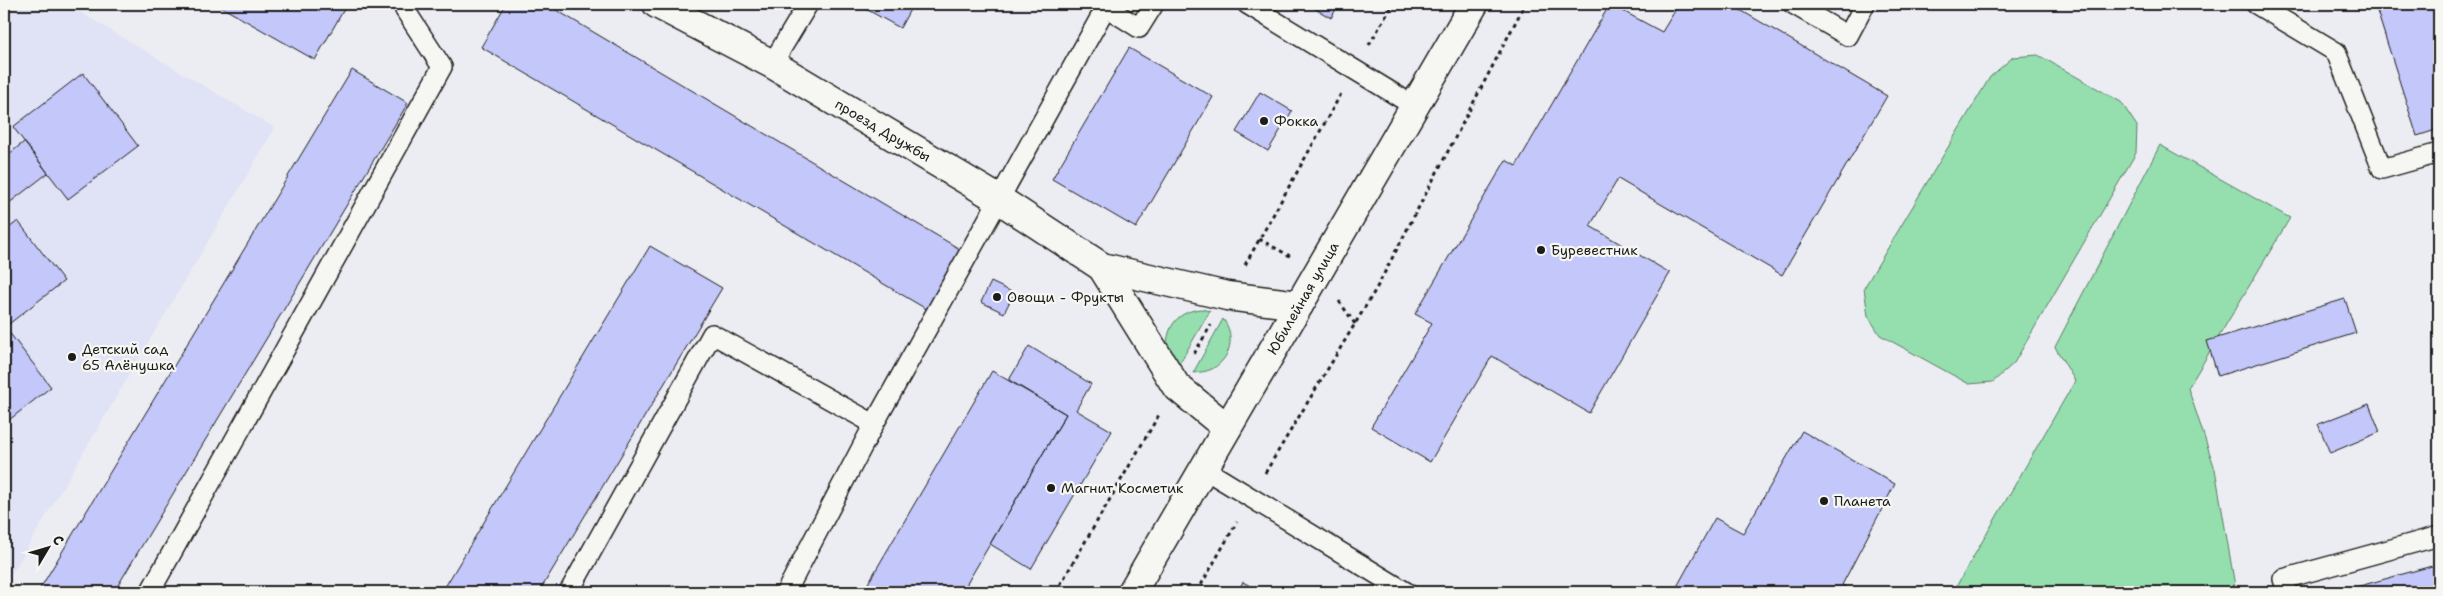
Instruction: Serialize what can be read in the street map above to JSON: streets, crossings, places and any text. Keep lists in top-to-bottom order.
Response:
{
  "streets": {
    "street": ["проезд Дружбы", "Юбилейная улица"]
  },
  "crossings": [
    ["проезд Дружбы", "Юбилейная улица"]
  ],
  "places": [
    "Фокка",
    "Буревестник",
    "Овощи - Фрукты",
    "Детский сад 65 Алёнушка",
    "Магнит Косметик",
    "Планета"
  ],
  "north": "top right"
}
